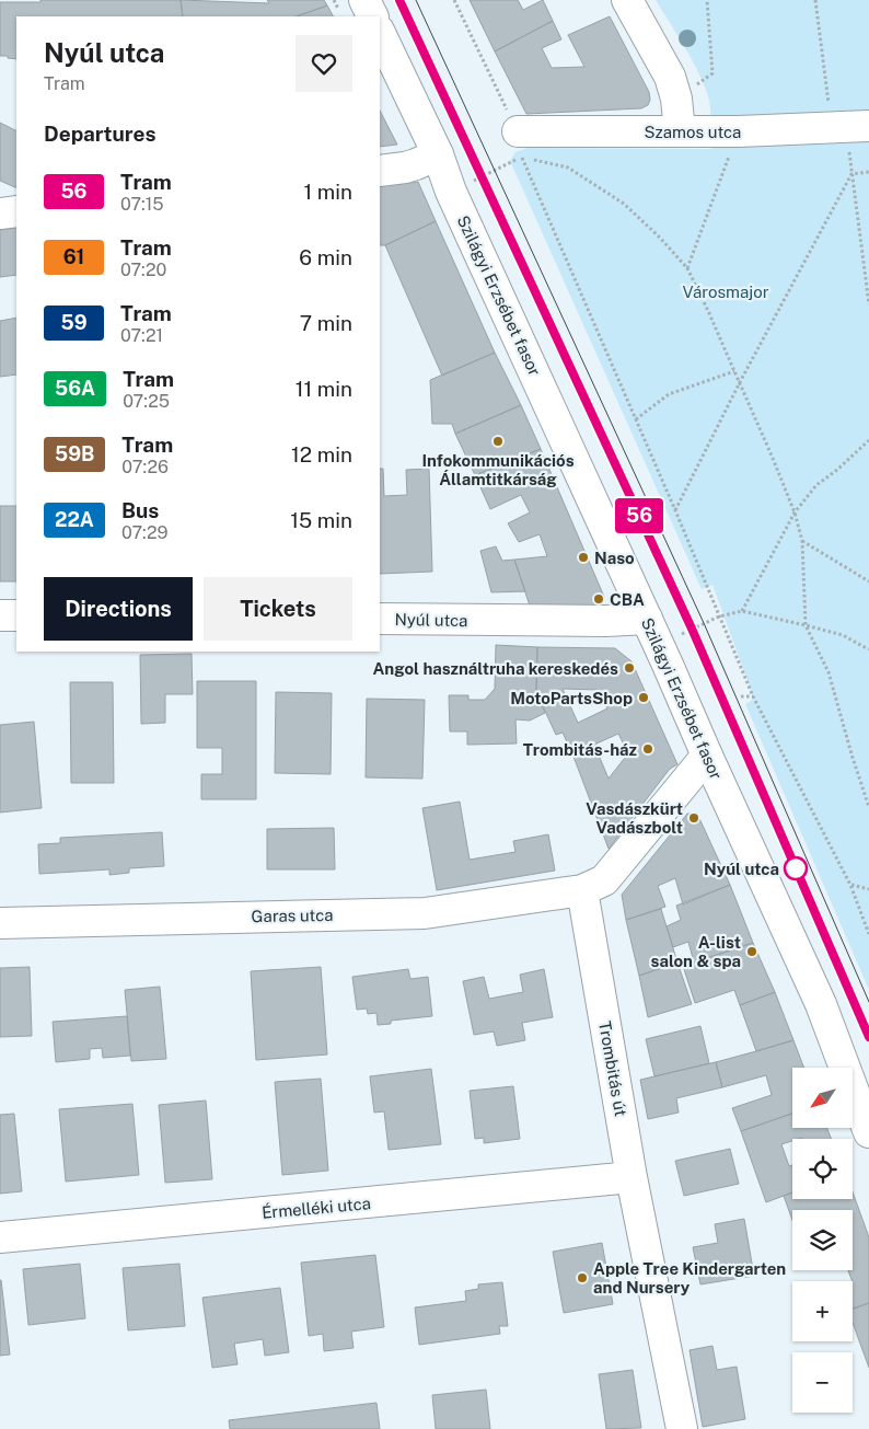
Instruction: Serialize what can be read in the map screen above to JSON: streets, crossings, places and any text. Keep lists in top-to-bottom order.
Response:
{
  "streets": {
    "street": [
      "Szamos utca",
      "Szilágyi Erzsébet fasor",
      "Nyúl utca",
      "Garas utca",
      "Trombitás út",
      "Érmelléki utca"
    ]
  },
  "crossings": [
    ["Szilágyi Erzsébet fasor", "Nyúl utca"],
    ["Garas utca", "Trombitás út"],
    ["Trombitás út", "Érmelléki utca"]
  ],
  "parks": ["Városmajor"],
  "places": [
    "Infokommunikációs Államtitkárság",
    "Naso",
    "CBA",
    "Angol használtruha kereskedés",
    "MotoPartsShop",
    "Trombitás-ház",
    "Vasdászkürt Vadászbolt",
    "Nyúl utca",
    "A-list salon & spa",
    "Apple Tree Kindergarten and Nursery"
  ],
  "lines": ["tram line 56"],
  "north": "bottom left",
  "page": {
    "on_map": "56",
    "heading": [
      ["Nyúl utca", "Tram"],
      "Departures"
    ],
    "list": [
      {
        "mark": "56",
        "name": "Tram",
        "note": "07:15",
        "value": "1 min"
      },
      {
        "mark": "61",
        "name": "Tram",
        "note": "07:20",
        "value": "6 min"
      },
      {
        "mark": "59",
        "name": "Tram",
        "note": "07:21",
        "value": "7 min"
      },
      {
        "mark": "56A",
        "name": "Tram",
        "note": "07:25",
        "value": "11 min"
      },
      {
        "mark": "59B",
        "name": "Tram",
        "note": "07:26",
        "value": "12 min"
      },
      {
        "mark": "22A",
        "name": "Bus",
        "note": "07:29",
        "value": "15 min"
      }
    ],
    "buttons": ["Directions", "Tickets"],
    "map_buttons": ["+", "−"]
  }
}
